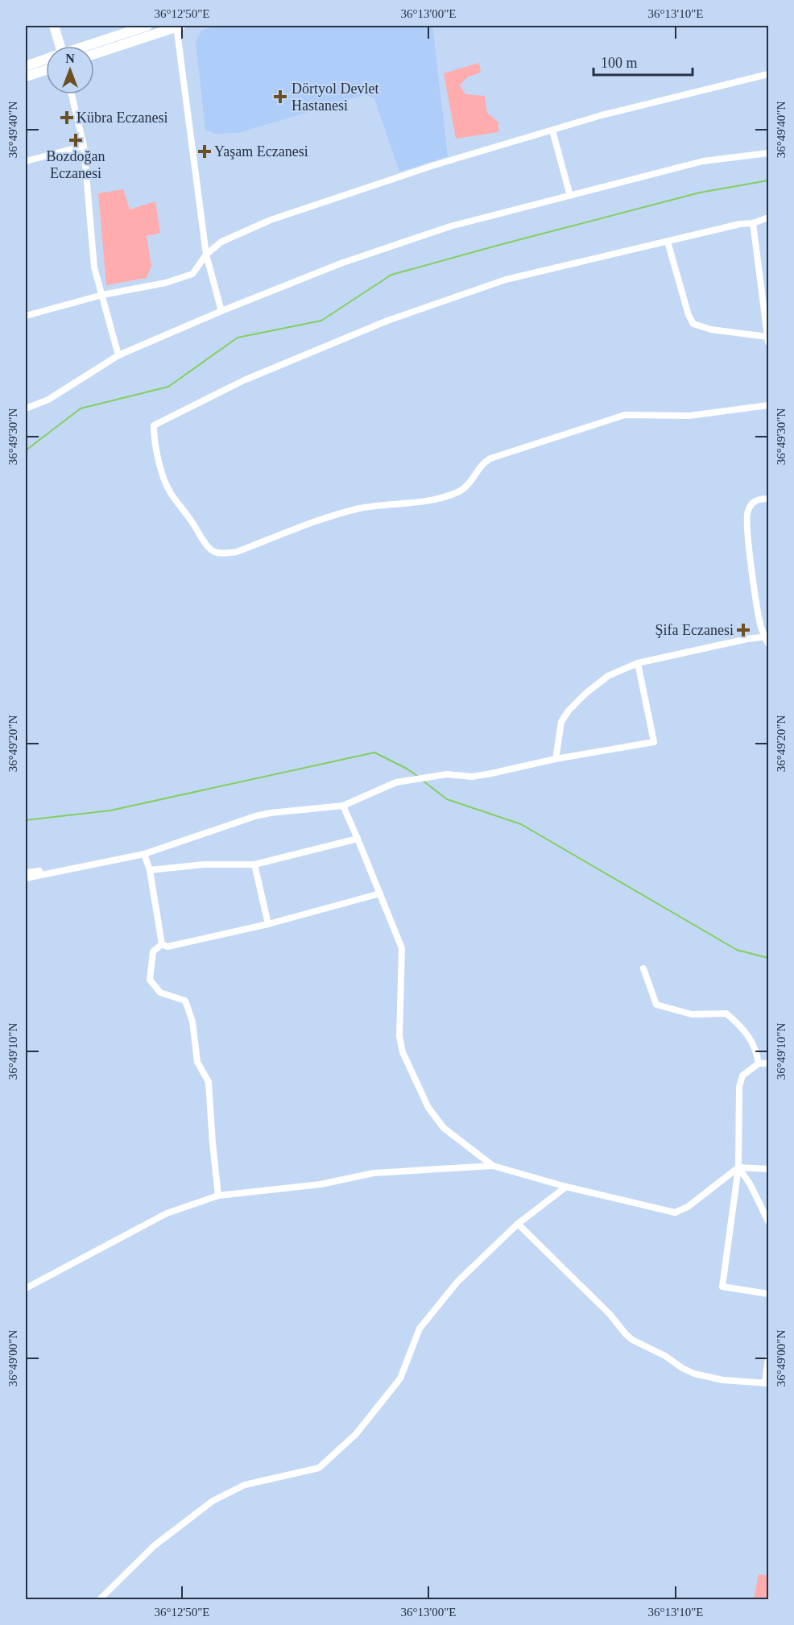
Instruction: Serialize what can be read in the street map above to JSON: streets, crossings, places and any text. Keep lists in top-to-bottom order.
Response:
{
  "places": {
    "health": [
      "Dörtyol Devlet Hastanesi",
      "Kübra Eczanesi",
      "Bozdoğan Eczanesi",
      "Yaşam Eczanesi",
      "Şifa Eczanesi"
    ]
  },
  "scale_bar": "100 m",
  "north": "top",
  "coordinates": [
    "36°12'50\"E",
    "36°13'00\"E",
    "36°13'10\"E",
    "36°49'40\"N",
    "36°49'30\"N",
    "36°49'20\"N",
    "36°49'10\"N",
    "36°49'00\"N"
  ]
}
